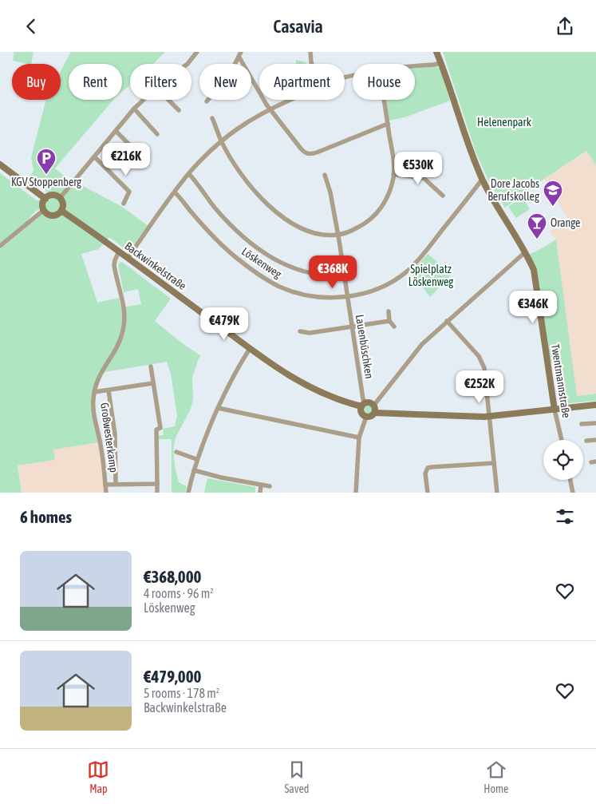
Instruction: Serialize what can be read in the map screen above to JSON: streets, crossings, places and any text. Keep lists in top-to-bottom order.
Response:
{
  "streets": {
    "main road": ["Backwinkelstraße", "Twentmannstraße"],
    "street": ["Löskenweg", "Lauenbüschken", "Großwesterkamp"]
  },
  "crossings": [
    ["Löskenweg", "Lauenbüschken"],
    ["Löskenweg", "Twentmannstraße"],
    ["Backwinkelstraße", "Lauenbüschken"],
    ["Backwinkelstraße", "Großwesterkamp"]
  ],
  "parks": ["Helenenpark", "Spielplatz Löskenweg"],
  "places": {
    "parking": ["KGV Stoppenberg"],
    "school or university": ["Dore Jacobs Berufskolleg"],
    "bar": ["Orange"]
  },
  "page": {
    "header": "Casavia",
    "chip": [
      "Buy",
      "Rent",
      "Filters",
      "New",
      "Apartment",
      "House"
    ],
    "price": [
      "€216K",
      "€530K",
      "€368K",
      "€346K",
      "€479K",
      "€252K"
    ],
    "heading": "6 homes",
    "list": [
      {
        "name": "€368,000",
        "note": "4 rooms · 96 m² · Löskenweg"
      },
      {
        "name": "€479,000",
        "note": "5 rooms · 178 m² · Backwinkelstraße"
      }
    ],
    "tabs": ["Map", "Saved", "Home"]
  }
}
